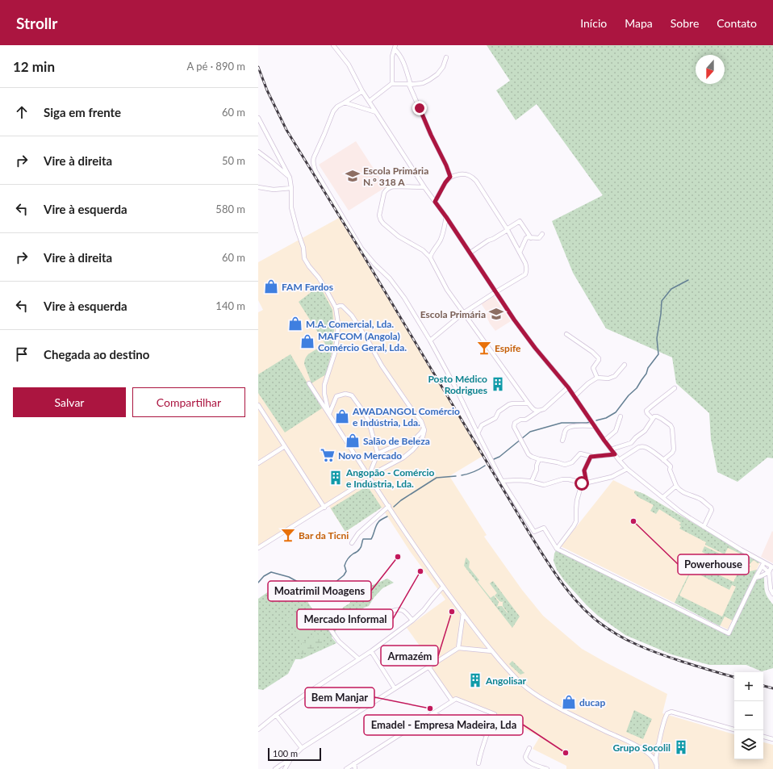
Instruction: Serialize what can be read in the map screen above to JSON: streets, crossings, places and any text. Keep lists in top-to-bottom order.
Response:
{
  "places": {
    "school or university": ["Escola Primária N.º 318 A", "Escola Primária"],
    "shop": [
      "FAM Fardos",
      "M.A. Comercial, Lda.",
      "MAFCOM (Angola) Comércio Geral, Lda.",
      "AWADANGOL Comércio e Indústria, Lda.",
      "Salão de Beleza",
      "ducap"
    ],
    "bar": ["Espife", "Bar da Ticni"],
    "building": [
      "Posto Médico Rodrigues",
      "Angopão - Comércio e Indústria, Lda.",
      "Angolisar",
      "Grupo Socolil"
    ],
    "supermarket": ["Novo Mercado"],
    "other": [
      "Powerhouse",
      "Moatrimil Moagens",
      "Mercado Informal",
      "Armazém",
      "Bem Manjar",
      "Emadel - Empresa Madeira, Lda"
    ]
  },
  "scale_bar": "100 m",
  "north": "bottom",
  "page": {
    "header": "Strollr",
    "nav": [
      "Início",
      "Mapa",
      "Sobre",
      "Contato"
    ],
    "heading": ["12 min", "A pé · 890 m"],
    "list": [
      ["Siga em frente", "60 m"],
      ["Vire à direita", "50 m"],
      ["Vire à esquerda", "580 m"],
      ["Vire à direita", "60 m"],
      ["Vire à esquerda", "140 m"],
      "Chegada ao destino"
    ],
    "buttons": ["Salvar", "Compartilhar"],
    "map_buttons": ["+", "−"],
    "scale": "100 m"
  }
}
